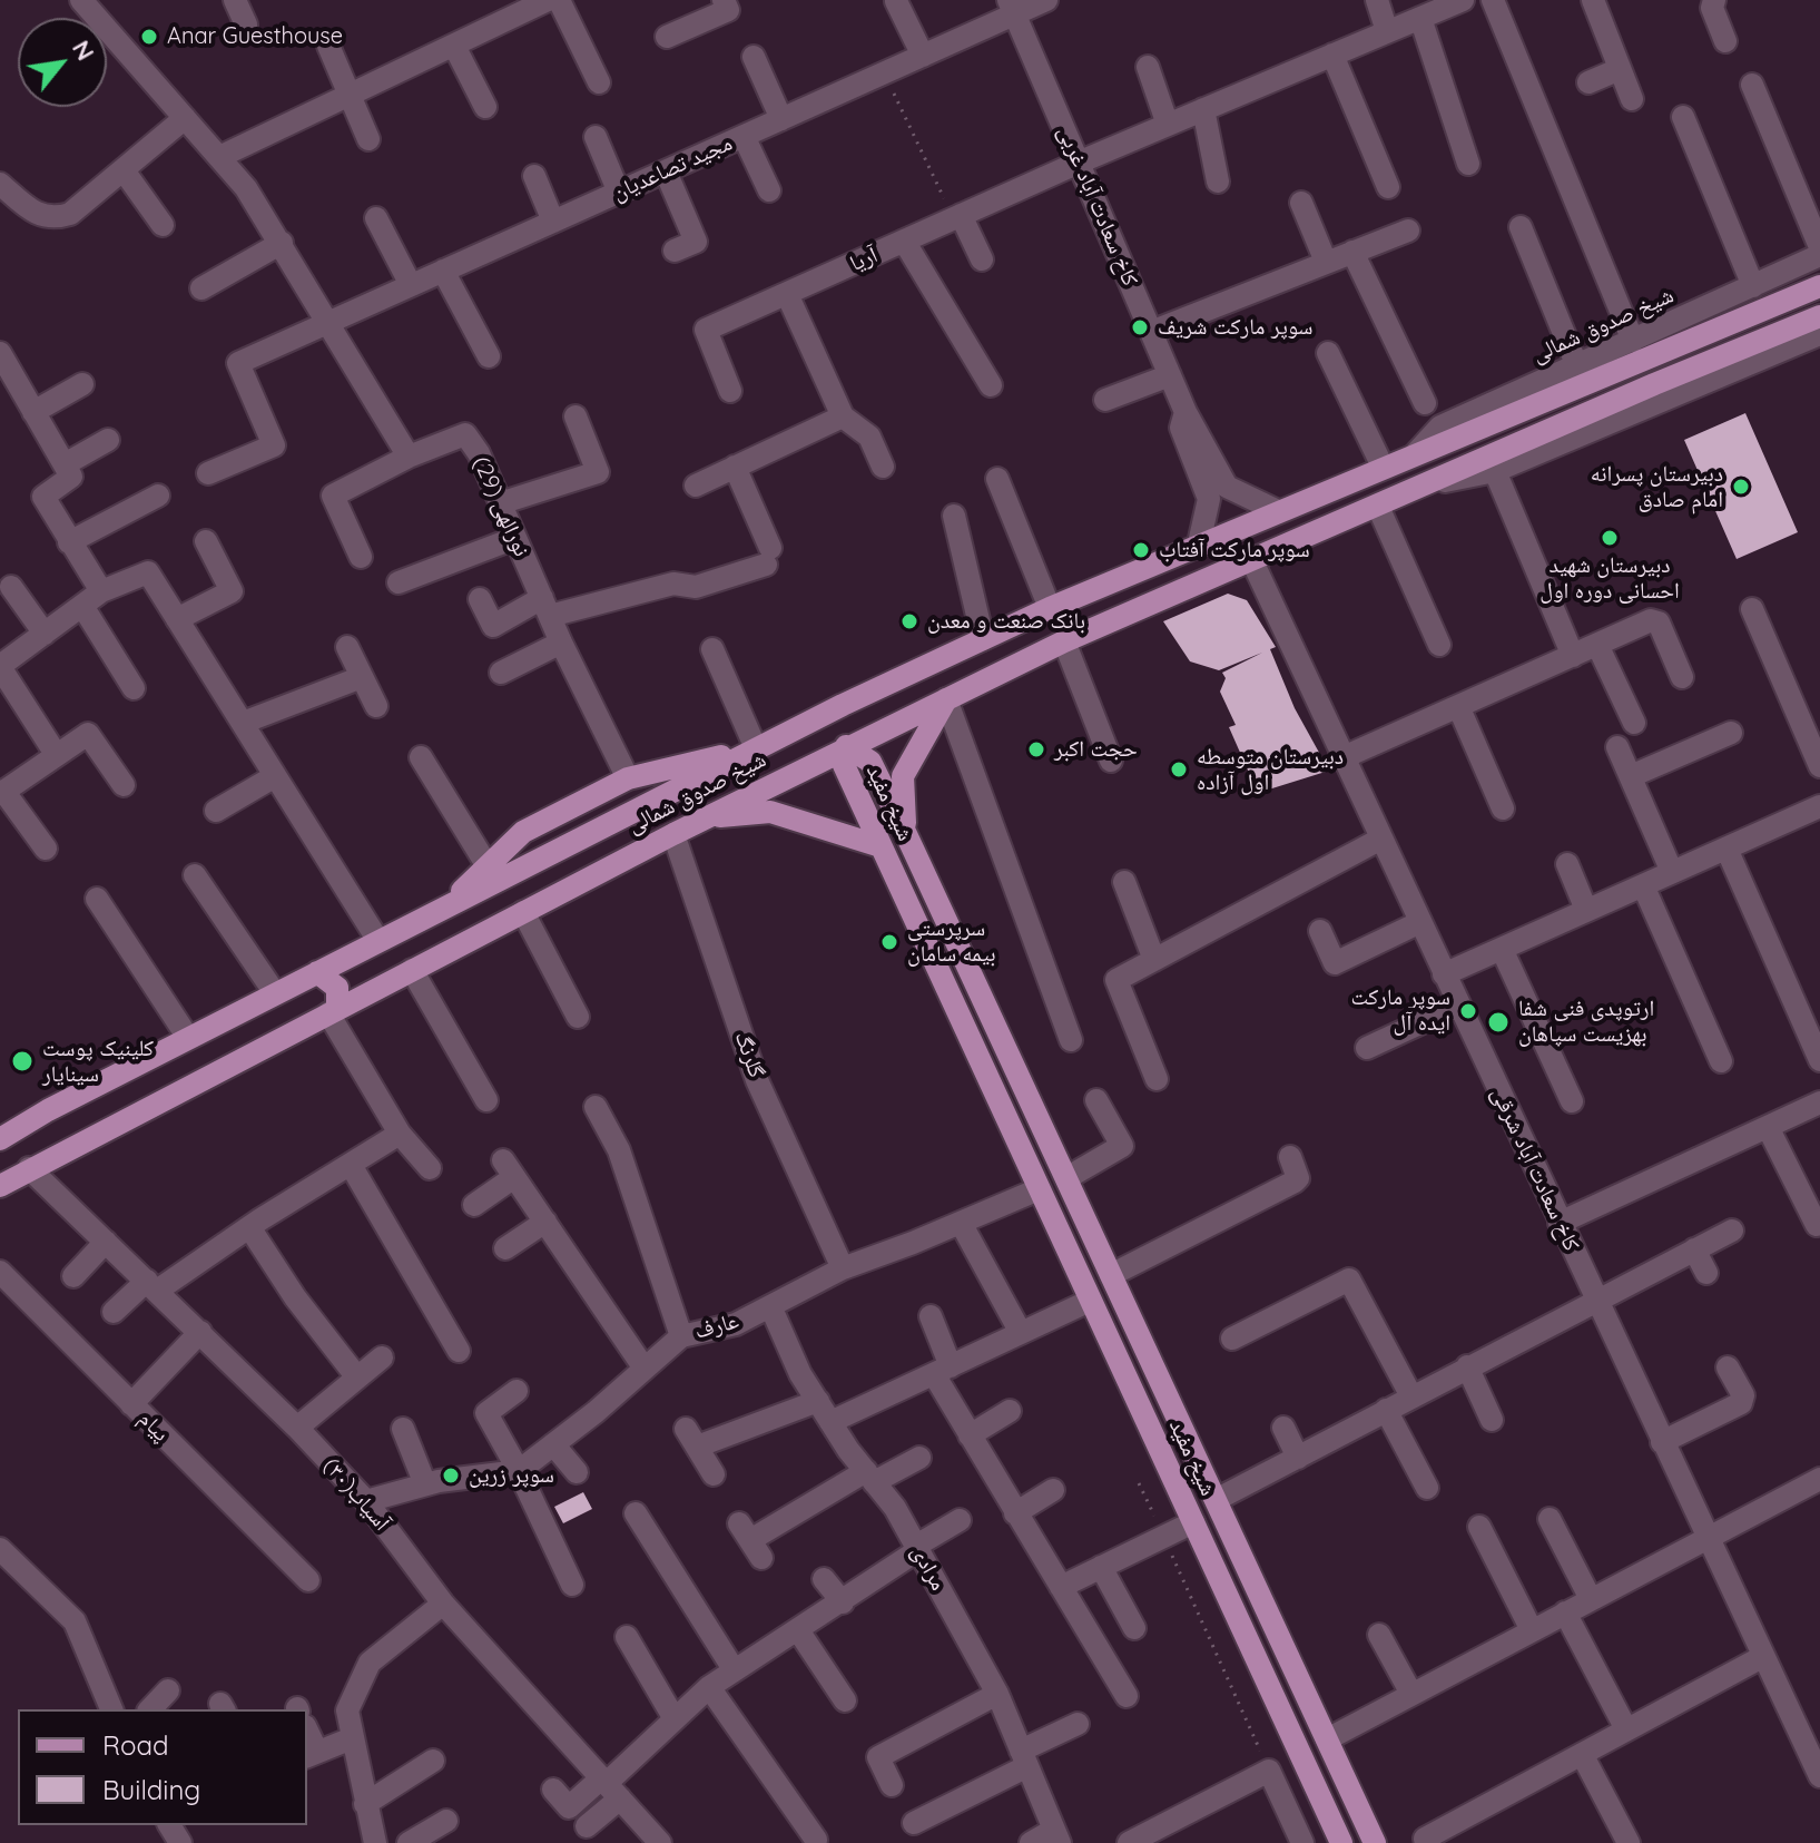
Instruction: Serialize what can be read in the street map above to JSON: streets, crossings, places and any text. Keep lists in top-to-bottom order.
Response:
{
  "streets": {
    "main road": ["شیخ صدوق شمالی", "شیخ مفید"],
    "street": [
      "مجید تصاعدیان",
      "کاخ سعادت آباد غربی",
      "آریا",
      "نورالهی (29)",
      "گلرنگ",
      "کاخ سعادت آباد شرقی",
      "عارف",
      "پیام",
      "آسیاب(۳۰)",
      "مرادی"
    ]
  },
  "crossings": [
    ["مجید تصاعدیان", "کاخ سعادت آباد غربی"],
    ["کاخ سعادت آباد غربی", "آریا"],
    ["شیخ صدوق شمالی", "شیخ مفید"],
    ["شیخ صدوق شمالی", "گلرنگ"],
    ["شیخ صدوق شمالی", "کاخ سعادت آباد شرقی"],
    ["شیخ صدوق شمالی", "آسیاب(۳۰)"],
    ["شیخ مفید", "عارف"],
    ["گلرنگ", "عارف"],
    ["عارف", "آسیاب(۳۰)"],
    ["عارف", "مرادی"]
  ],
  "places": [
    "Anar Guesthouse",
    "سوپر مارکت شریف",
    "دبیرستان پسرانه امام صادق",
    "دبیرستان شهید احسانى دوره اول",
    "سوپر مارکت آفتاب",
    "بانک صنعت و معدن",
    "حجت اکبر",
    "دبیرستان متوسطه اول آزاده",
    "سرپرستی بیمه سامان",
    "سوپر مارکت ایده آل",
    "ارتوپدی فنی شفا بهزیست سپاهان",
    "کلینیک پوست سینایار",
    "سوپر زرین"
  ],
  "legend": ["Road", "Building"],
  "north": "top right"
}
